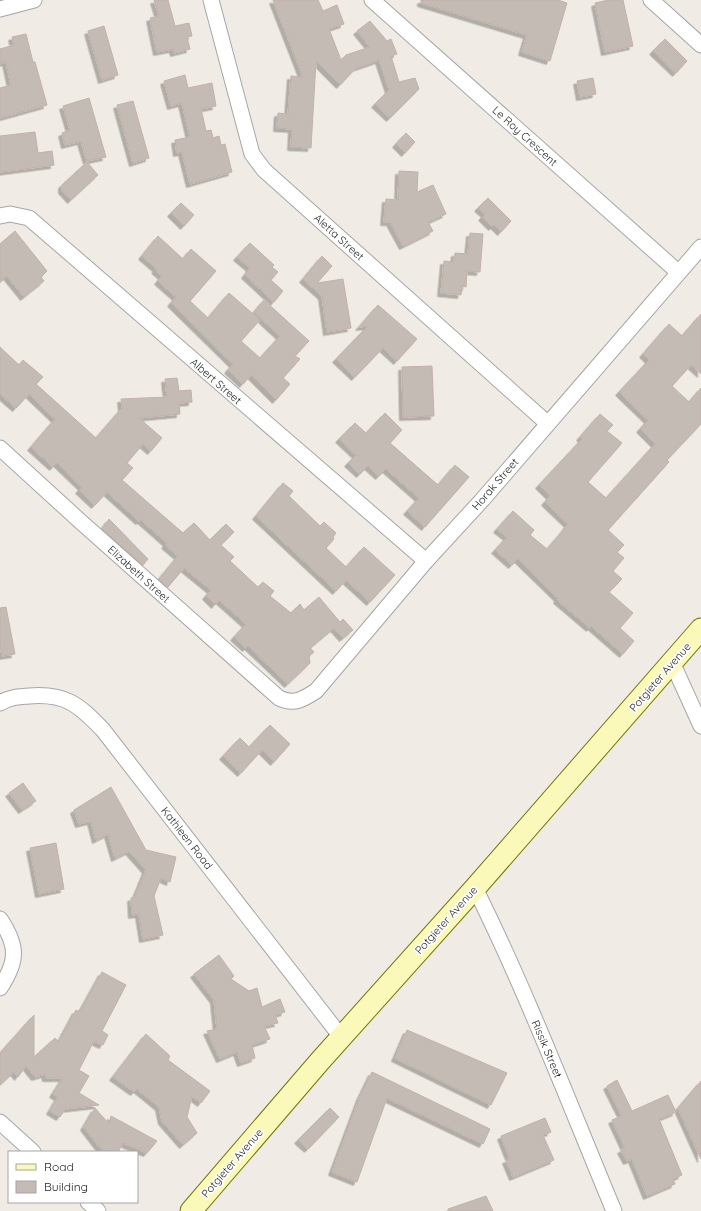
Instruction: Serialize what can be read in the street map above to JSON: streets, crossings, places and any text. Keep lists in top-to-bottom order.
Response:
{
  "streets": {
    "street": [
      "Le Roy Crescent",
      "Aletta Street",
      "Albert Street",
      "Horak Street",
      "Elizabeth Street",
      "Potgieter Avenue",
      "Kathleen Road",
      "Rissik Street"
    ]
  },
  "crossings": [
    ["Le Roy Crescent", "Horak Street"],
    ["Aletta Street", "Horak Street"],
    ["Albert Street", "Horak Street"],
    ["Horak Street", "Elizabeth Street"],
    ["Potgieter Avenue", "Kathleen Road"],
    ["Potgieter Avenue", "Rissik Street"]
  ],
  "legend": ["Road", "Building"]
}
